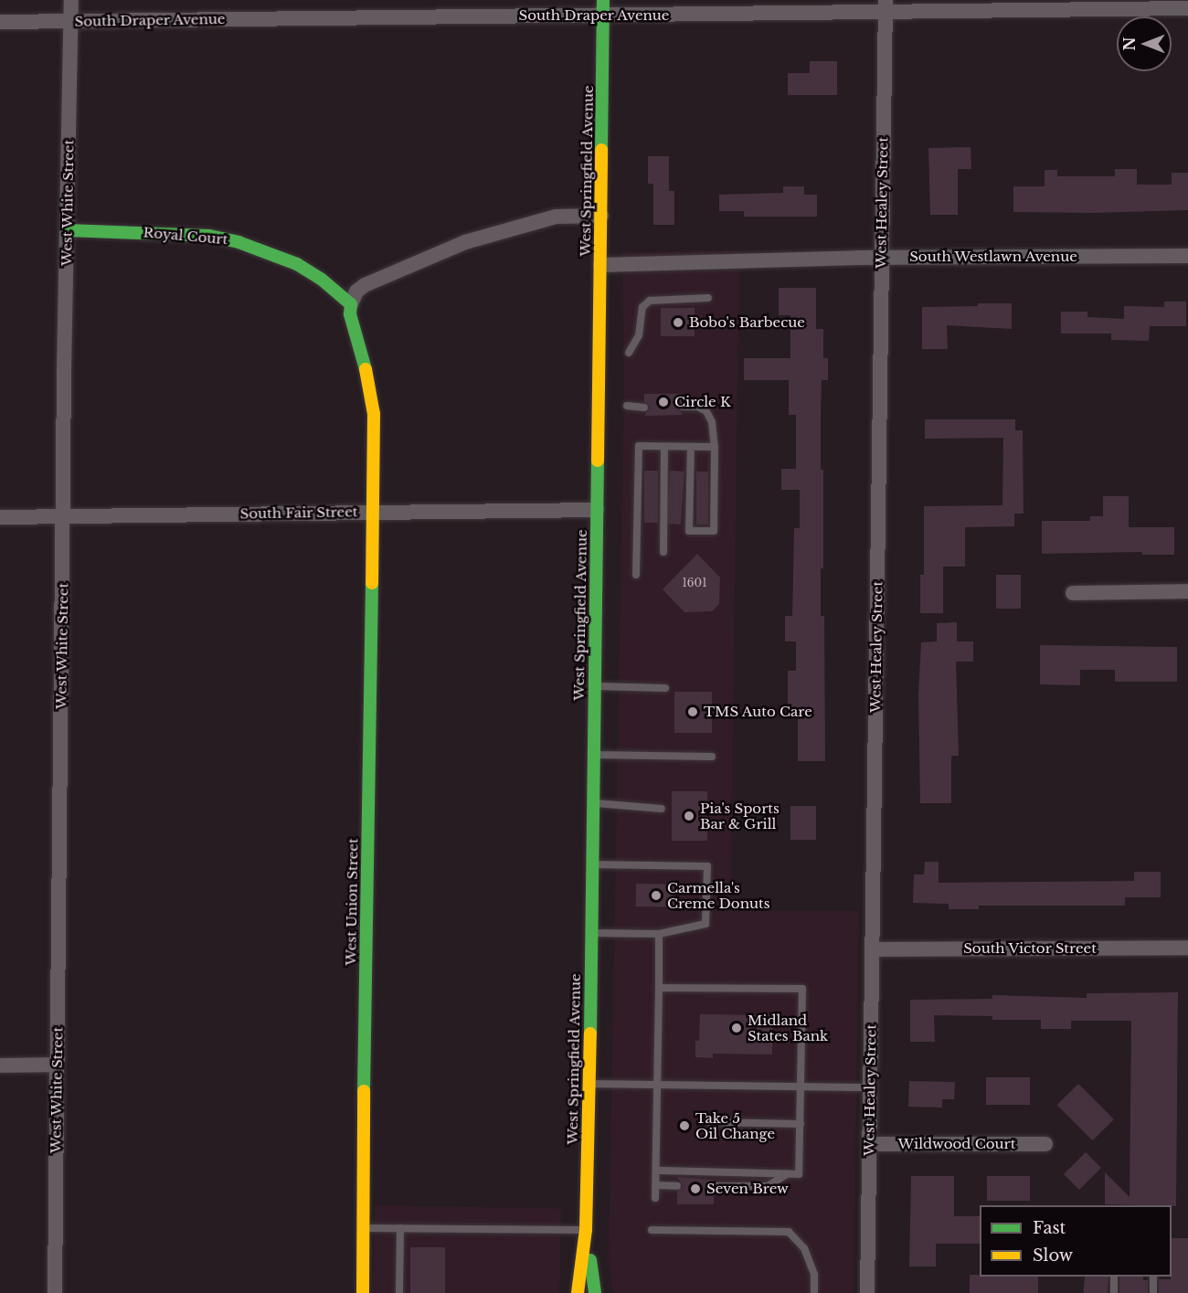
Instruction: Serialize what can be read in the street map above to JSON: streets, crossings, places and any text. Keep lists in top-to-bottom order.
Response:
{
  "streets": {
    "main road": ["West Springfield Avenue", "Royal Court", "West Union Street"],
    "street": [
      "South Draper Avenue",
      "West White Street",
      "West Healey Street",
      "South Westlawn Avenue",
      "South Fair Street",
      "South Victor Street",
      "Wildwood Court"
    ]
  },
  "crossings": [
    ["South Draper Avenue", "West Springfield Avenue"],
    ["South Draper Avenue", "West White Street"],
    ["South Draper Avenue", "West Healey Street"],
    ["West Springfield Avenue", "South Westlawn Avenue"],
    ["West Springfield Avenue", "South Fair Street"],
    ["West White Street", "Royal Court"],
    ["West White Street", "South Fair Street"],
    ["West Healey Street", "South Westlawn Avenue"],
    ["West Healey Street", "South Victor Street"],
    ["West Healey Street", "Wildwood Court"],
    ["South Fair Street", "West Union Street"]
  ],
  "places": [
    "Bobo's Barbecue",
    "Circle K",
    "TMS Auto Care",
    "Pia's Sports Bar & Grill",
    "Carmella's Creme Donuts",
    "Midland States Bank",
    "Take 5 Oil Change",
    "Seven Brew"
  ],
  "house_numbers": ["1601"],
  "legend": ["Fast", "Slow"],
  "north": "left"
}
